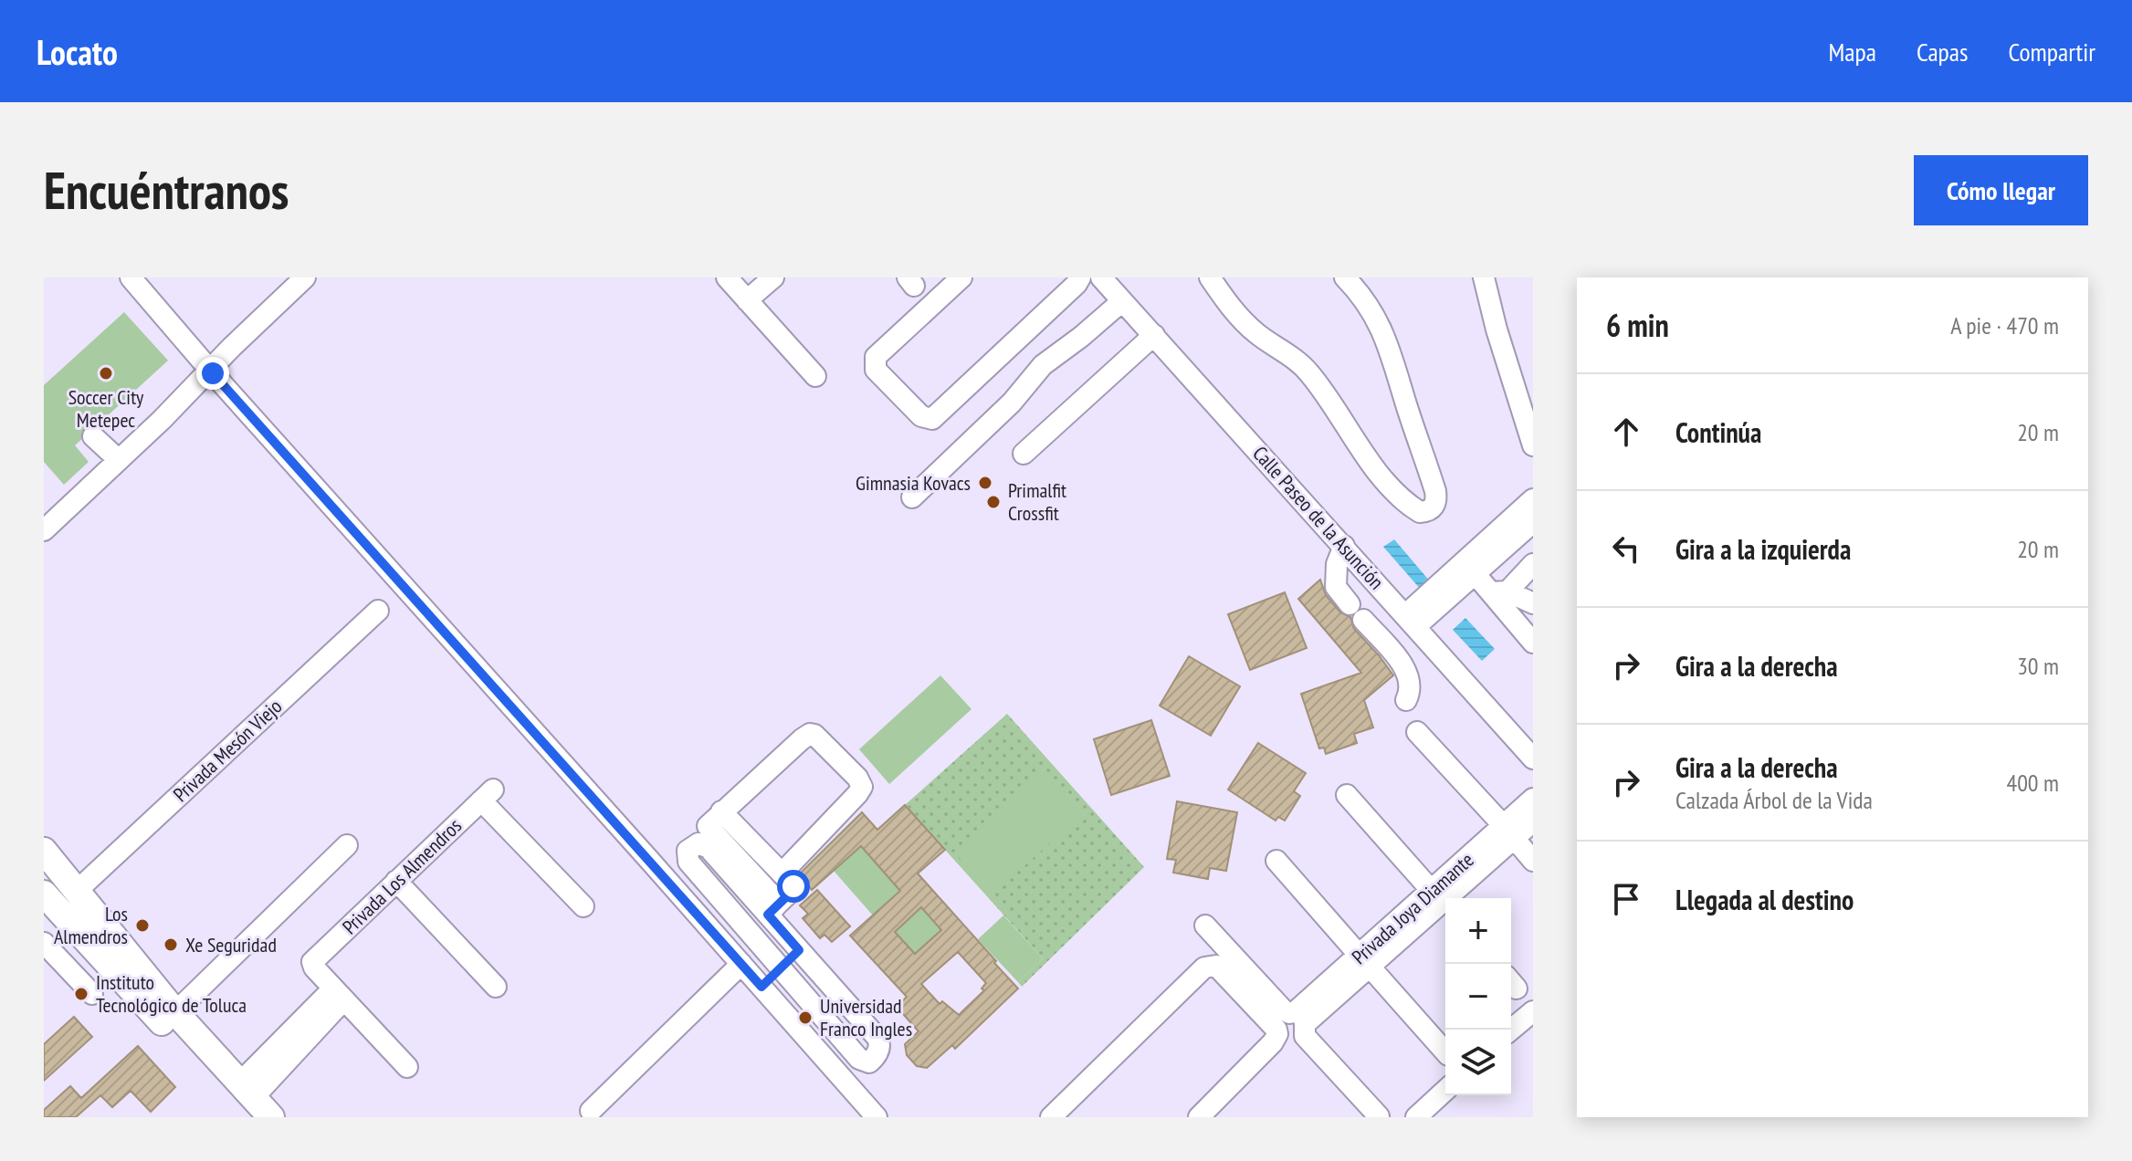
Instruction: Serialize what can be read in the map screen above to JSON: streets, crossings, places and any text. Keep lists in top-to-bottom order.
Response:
{
  "streets": {
    "street": [
      "Calle Paseo de la Asunción",
      "Privada Mesón Viejo",
      "Privada Los Almendros",
      "Privada Joya Diamante"
    ]
  },
  "places": [
    "Soccer City Metepec",
    "Gimnasia Kovacs",
    "Primalfit Crossfit",
    "Los Almendros",
    "Xe Seguridad",
    "Instituto Tecnológico de Toluca",
    "Universidad Franco Ingles"
  ],
  "page": {
    "header": "Locato",
    "nav": ["Mapa", "Capas", "Compartir"],
    "buttons": "Cómo llegar",
    "title": "Encuéntranos",
    "heading": ["6 min", "A pie · 470 m"],
    "list": [
      ["Continúa", "20 m"],
      ["Gira a la izquierda", "20 m"],
      ["Gira a la derecha", "30 m"],
      ["Gira a la derecha", "Calzada Árbol de la Vida", "400 m"],
      "Llegada al destino"
    ],
    "map_buttons": ["+", "−"]
  }
}
